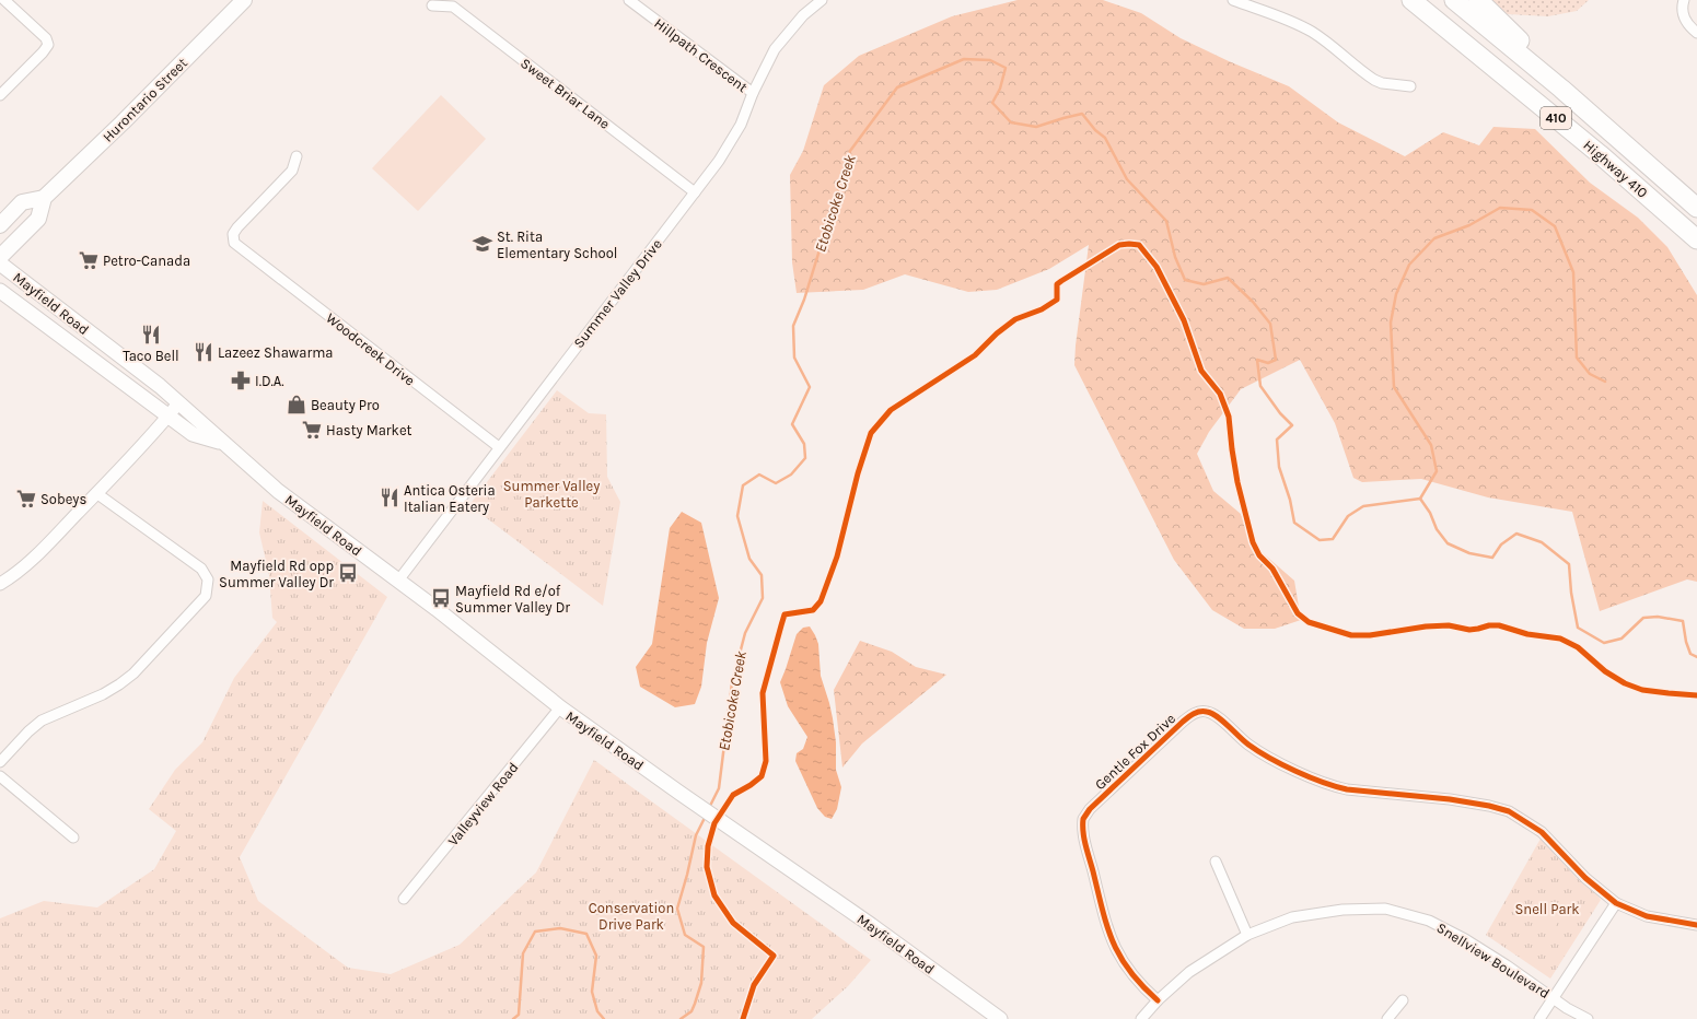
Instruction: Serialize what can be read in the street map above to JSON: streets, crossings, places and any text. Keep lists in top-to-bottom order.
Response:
{
  "streets": {
    "highway": ["410", "Highway 410"],
    "main road": ["Hurontario Street", "Mayfield Road"],
    "street": [
      "Hillpath Crescent",
      "Sweet Briar Lane",
      "Summer Valley Drive",
      "Woodcreek Drive",
      "Gentle Fox Drive",
      "Valleyview Road",
      "Snellview Boulevard"
    ]
  },
  "crossings": [
    ["Hillpath Crescent", "Summer Valley Drive"],
    ["Sweet Briar Lane", "Summer Valley Drive"],
    ["Summer Valley Drive", "Mayfield Road"],
    ["Summer Valley Drive", "Woodcreek Drive"],
    ["Mayfield Road", "Valleyview Road"],
    ["Gentle Fox Drive", "Snellview Boulevard"]
  ],
  "water": ["Etobicoke Creek"],
  "parks": ["Summer Valley Parkette", "Conservation Drive Park", "Snell Park"],
  "places": {
    "school or university": ["St. Rita Elementary School"],
    "supermarket": ["Petro-Canada", "Hasty Market", "Sobeys"],
    "restaurant": ["Taco Bell", "Lazeez Shawarma", "Antica Osteria Italian Eatery"],
    "pharmacy": ["I.D.A."],
    "shop": ["Beauty Pro"],
    "bus stop": ["Mayfield Rd opp Summer Valley Dr", "Mayfield Rd e/of Summer Valley Dr"]
  }
}
